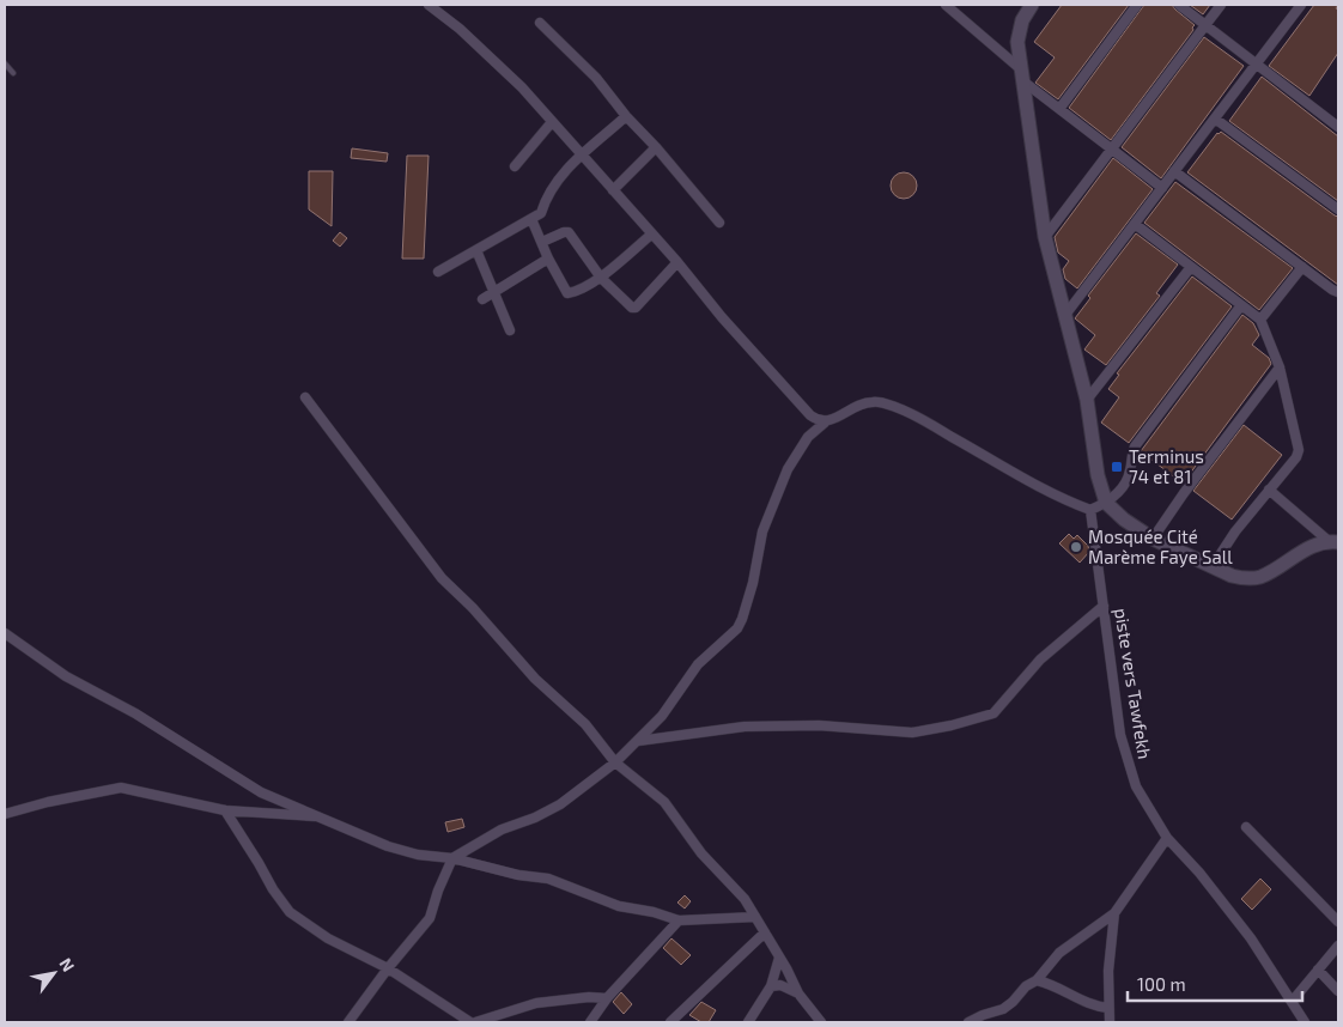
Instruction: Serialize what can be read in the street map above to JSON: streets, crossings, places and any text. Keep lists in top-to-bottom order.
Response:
{
  "streets": {
    "street": ["piste vers Tawfekh"]
  },
  "places": {
    "transit": ["Terminus 74 et 81"],
    "other": ["Mosquée Cité Marème Faye Sall"]
  },
  "scale_bar": "100 m",
  "north": "top right"
}
